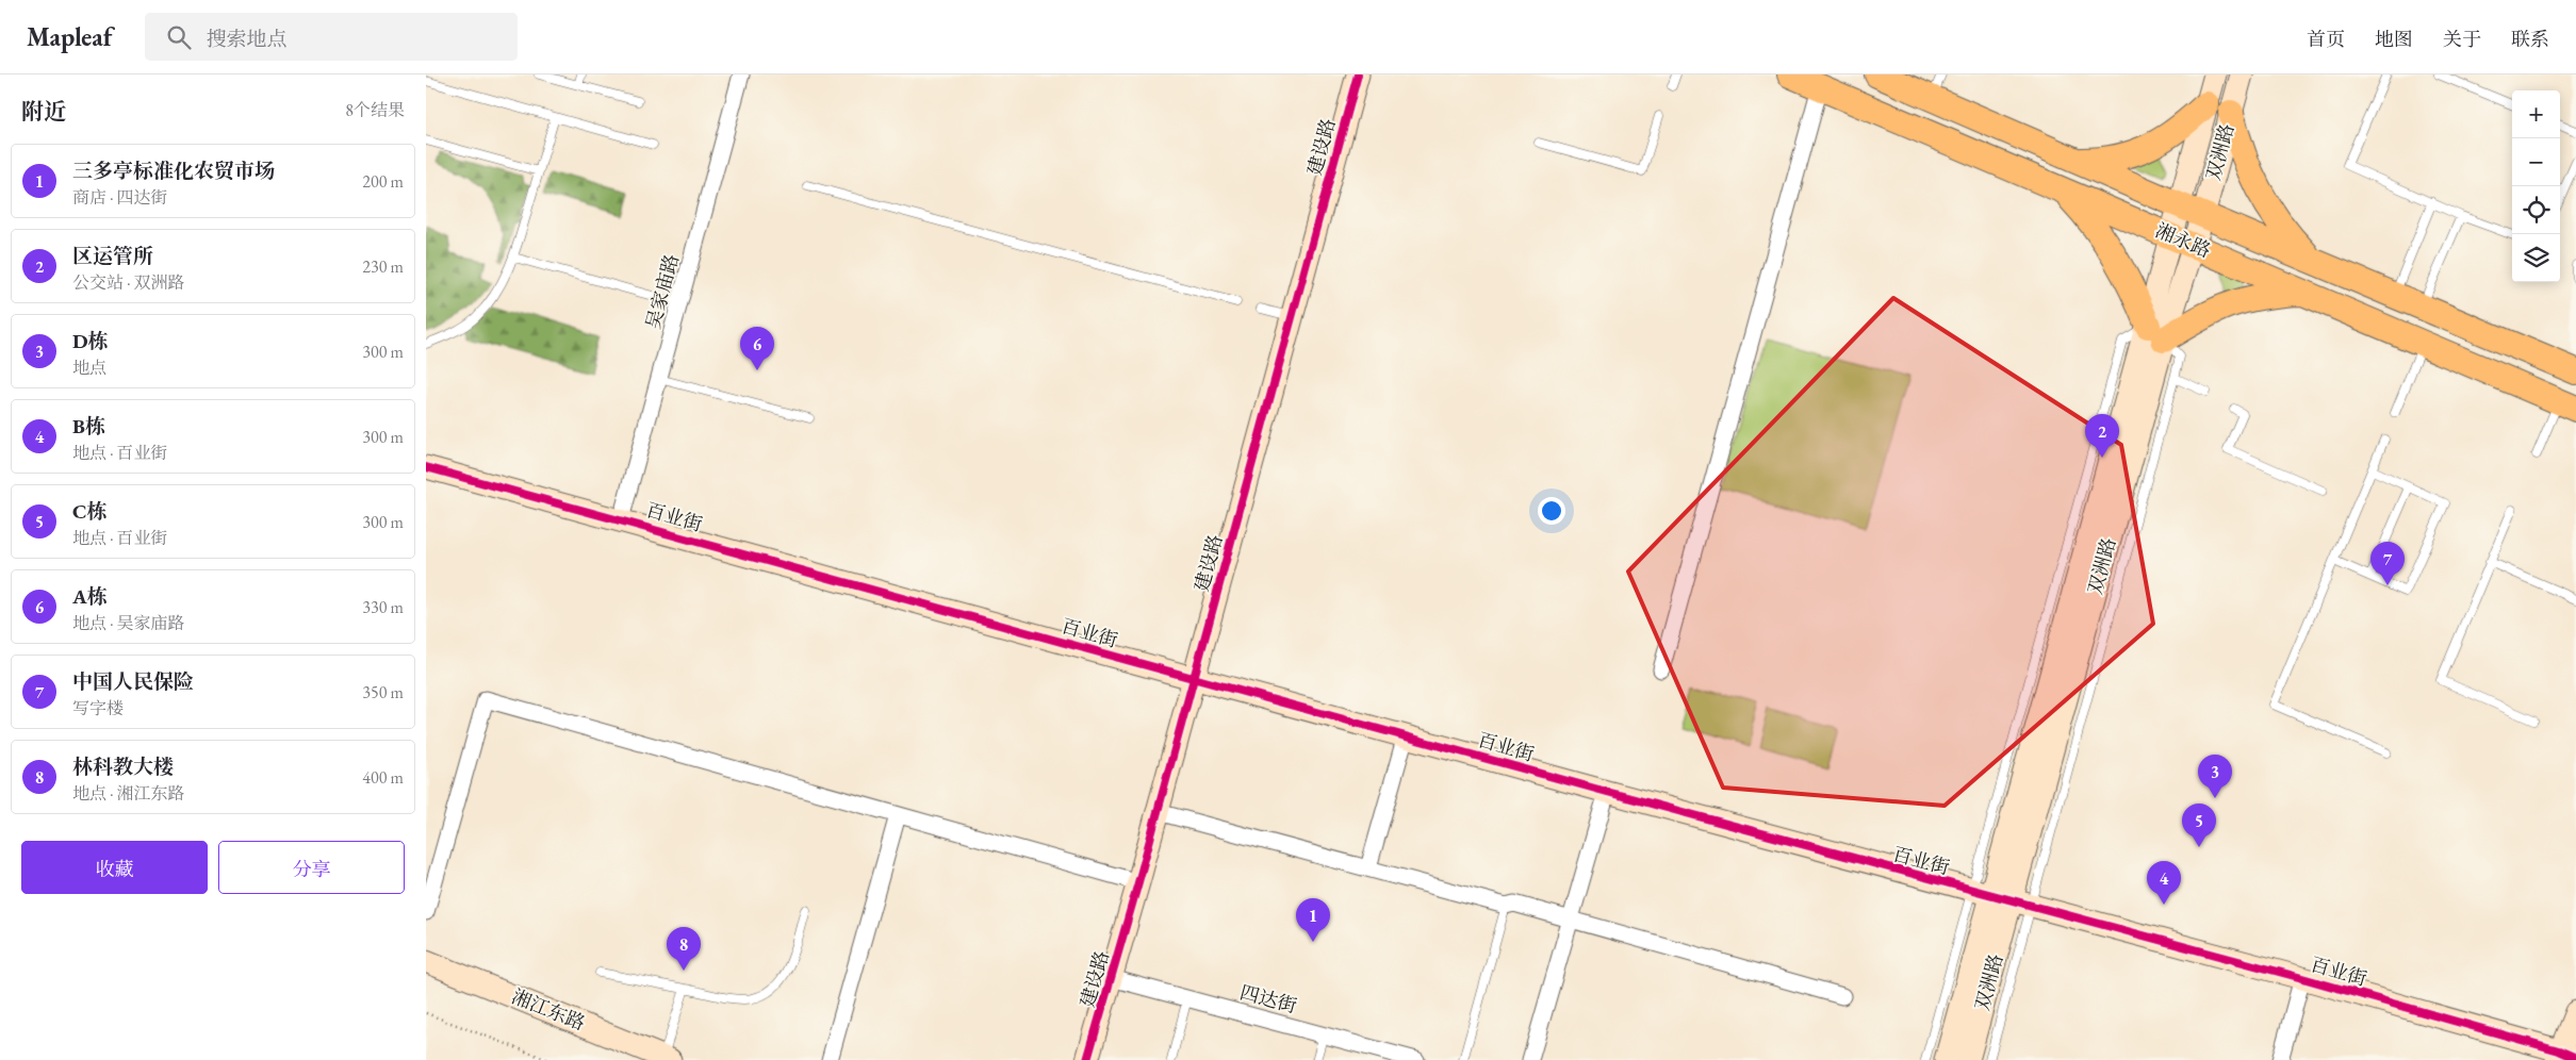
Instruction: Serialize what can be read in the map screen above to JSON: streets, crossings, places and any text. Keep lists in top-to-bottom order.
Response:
{
  "streets": {
    "main road": ["湘永路"],
    "street": [
      "建设路",
      "双洲路",
      "吴家庙路",
      "百业街",
      "四达街",
      "湘江东路"
    ]
  },
  "crossings": [
    ["建设路", "百业街"],
    ["建设路", "四达街"],
    ["双洲路", "湘永路"],
    ["双洲路", "百业街"],
    ["吴家庙路", "百业街"]
  ],
  "page": {
    "header": "Mapleaf",
    "search": "搜索地点",
    "nav": [
      "首页",
      "地图",
      "关于",
      "联系"
    ],
    "heading": ["附近", "8个结果"],
    "map_buttons": ["+", "−"],
    "list": [
      {
        "mark": "1",
        "name": "三多亭标准化农贸市场",
        "note": "商店 · 四达街",
        "value": "200 m"
      },
      {
        "mark": "2",
        "name": "区运管所",
        "note": "公交站 · 双洲路",
        "value": "230 m"
      },
      {
        "mark": "3",
        "name": "D栋",
        "note": "地点",
        "value": "300 m"
      },
      {
        "mark": "4",
        "name": "B栋",
        "note": "地点 · 百业街",
        "value": "300 m"
      },
      {
        "mark": "5",
        "name": "C栋",
        "note": "地点 · 百业街",
        "value": "300 m"
      },
      {
        "mark": "6",
        "name": "A栋",
        "note": "地点 · 吴家庙路",
        "value": "330 m"
      },
      {
        "mark": "7",
        "name": "中国人民保险",
        "note": "写字楼",
        "value": "350 m"
      },
      {
        "mark": "8",
        "name": "林科教大楼",
        "note": "地点 · 湘江东路",
        "value": "400 m"
      }
    ],
    "pins": [
      "6",
      "2",
      "7",
      "3",
      "5",
      "4",
      "1",
      "8"
    ],
    "buttons": ["收藏", "分享"]
  }
}
